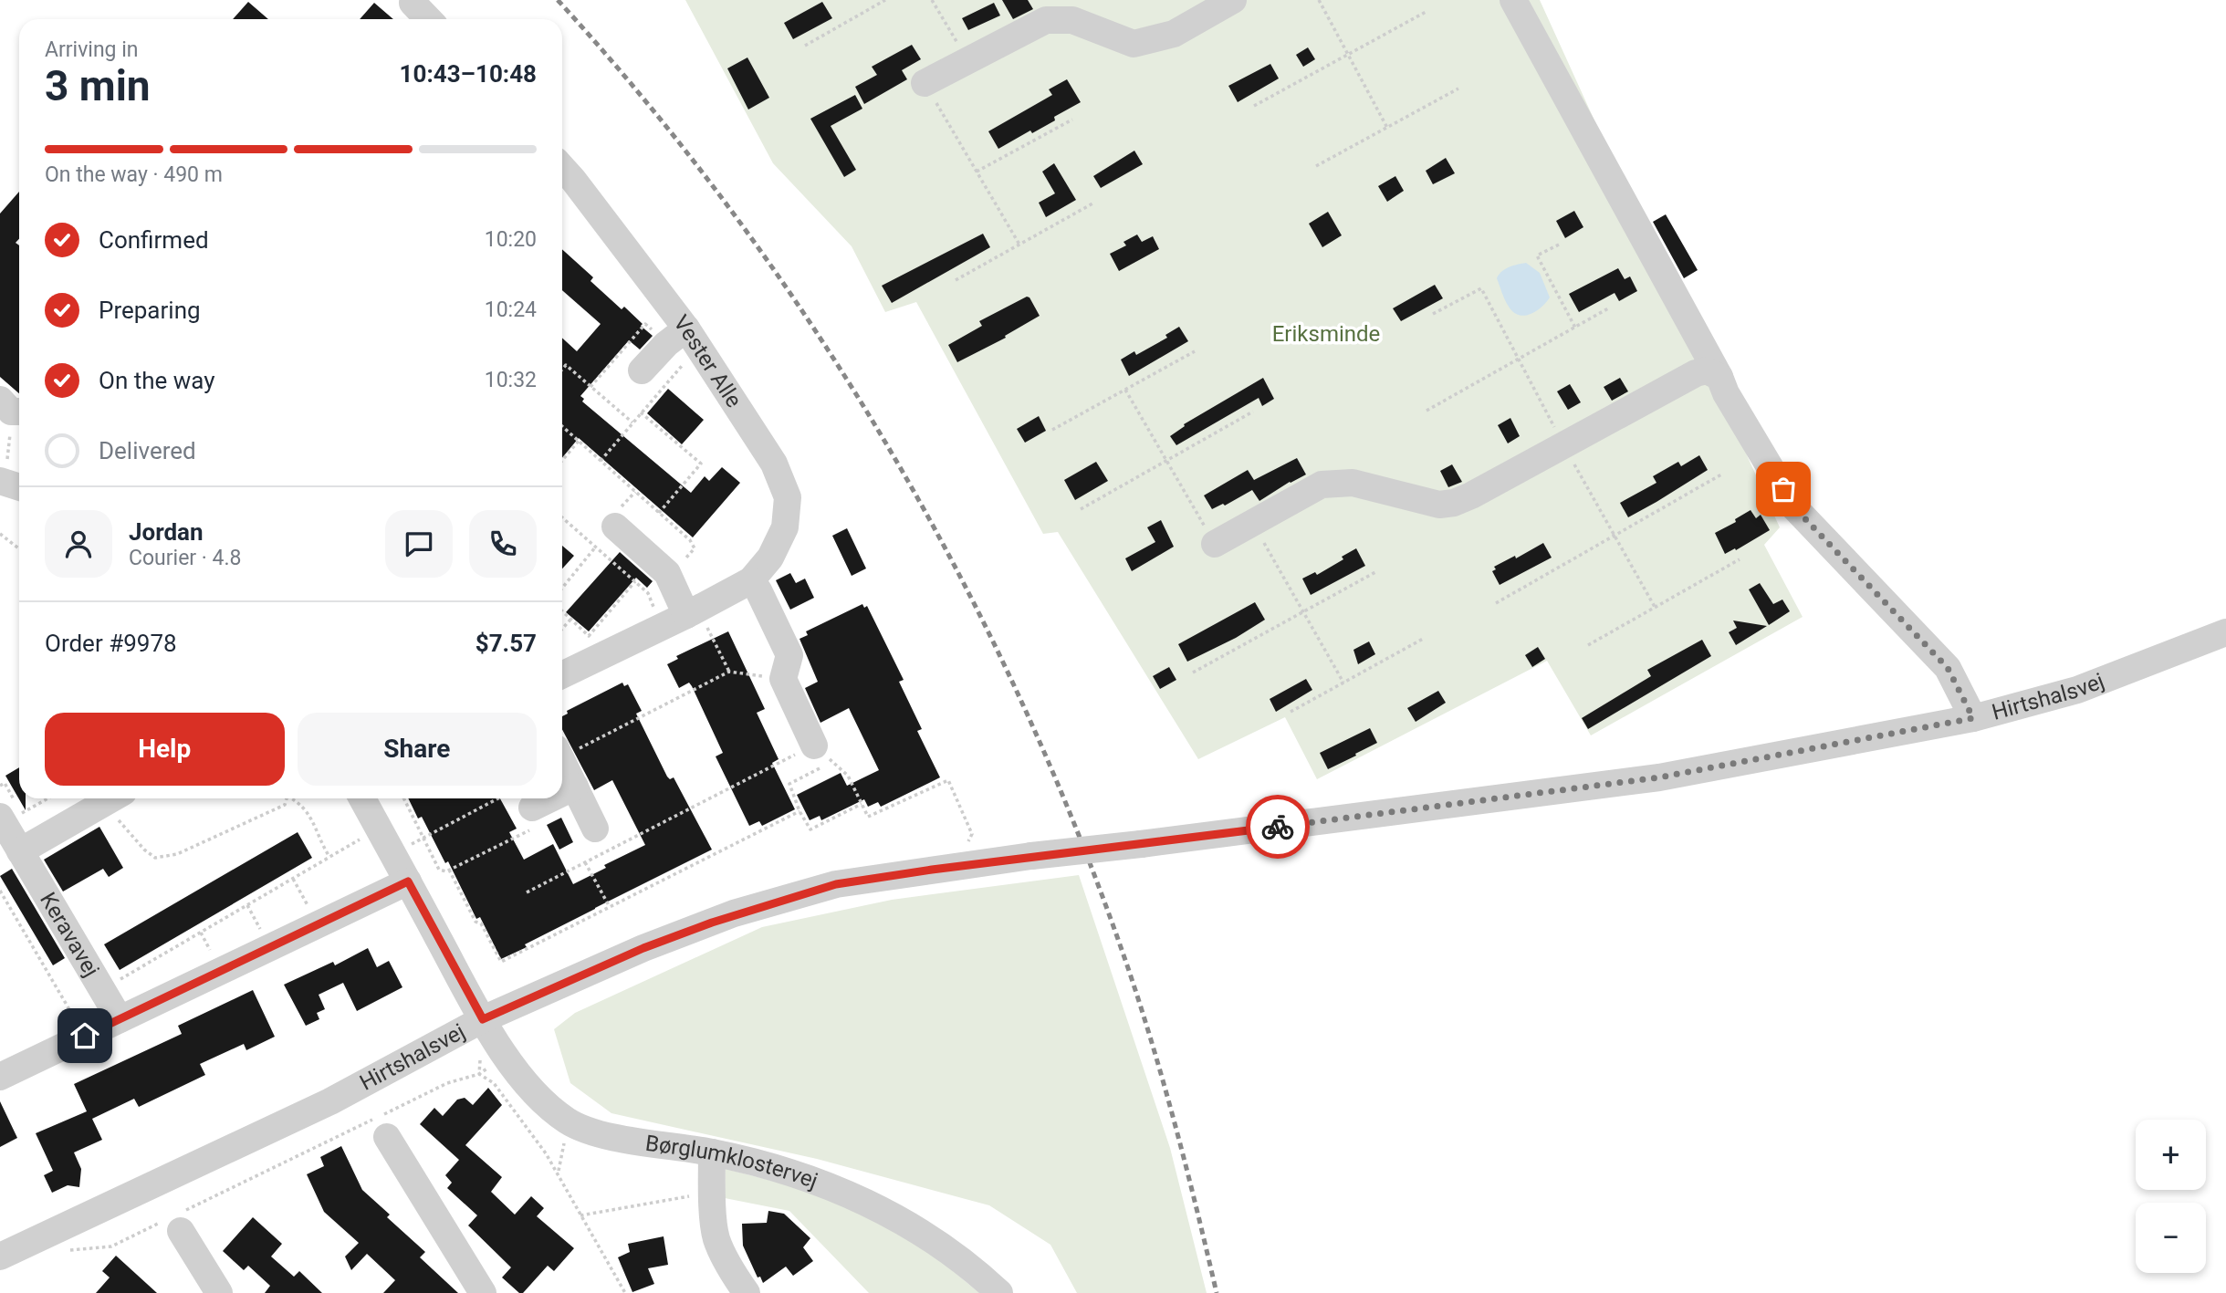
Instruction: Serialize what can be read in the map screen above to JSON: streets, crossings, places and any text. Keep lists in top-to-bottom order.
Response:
{
  "streets": {
    "street": [
      "Vester Alle",
      "Hirtshalsvej",
      "Keravavej",
      "Børglumklostervej"
    ]
  },
  "crossings": [
    ["Hirtshalsvej", "Børglumklostervej"]
  ],
  "parks": ["Eriksminde"],
  "page": {
    "heading": ["3 min", "Arriving in", "10:43–10:48"],
    "panel": [
      "Jordan",
      "Courier · 4.8",
      "Order #9978",
      "$7.57"
    ],
    "bar": "On the way · 490 m",
    "list": [
      ["Confirmed", "10:20"],
      ["Preparing", "10:24"],
      ["On the way", "10:32"],
      "Delivered"
    ],
    "buttons": ["Help", "Share"],
    "map_buttons": ["+", "−"]
  }
}
